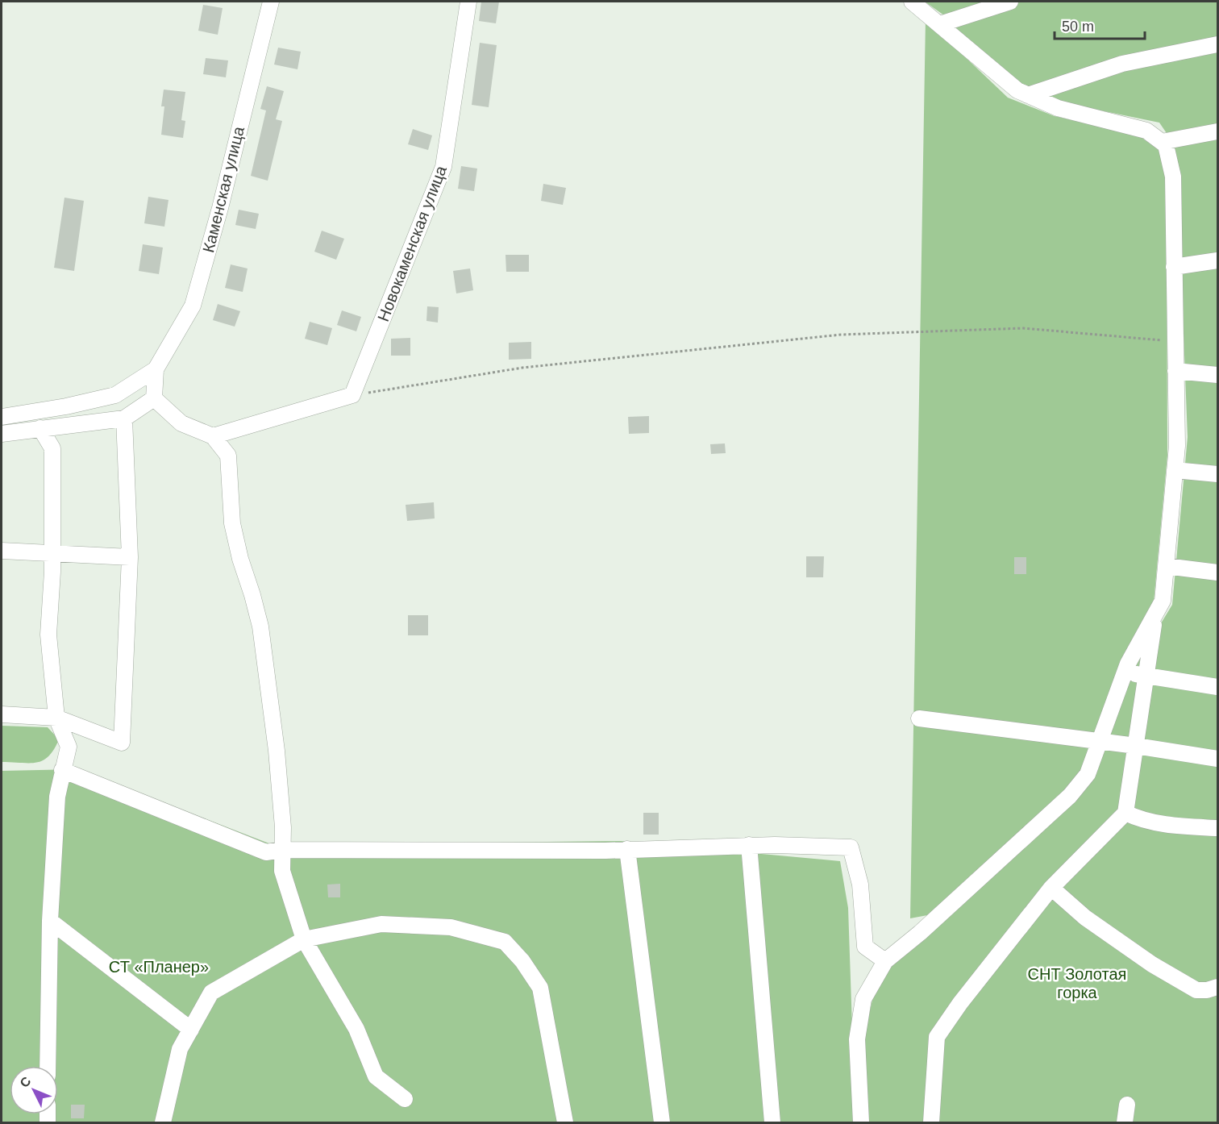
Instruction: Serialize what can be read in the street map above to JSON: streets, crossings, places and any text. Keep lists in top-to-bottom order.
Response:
{
  "streets": {
    "street": ["Каменская улица", "Новокаменская улица"]
  },
  "parks": ["СТ «Планер»", "СНТ Золотая горка"],
  "scale_bar": "50 m",
  "north": "top left"
}
